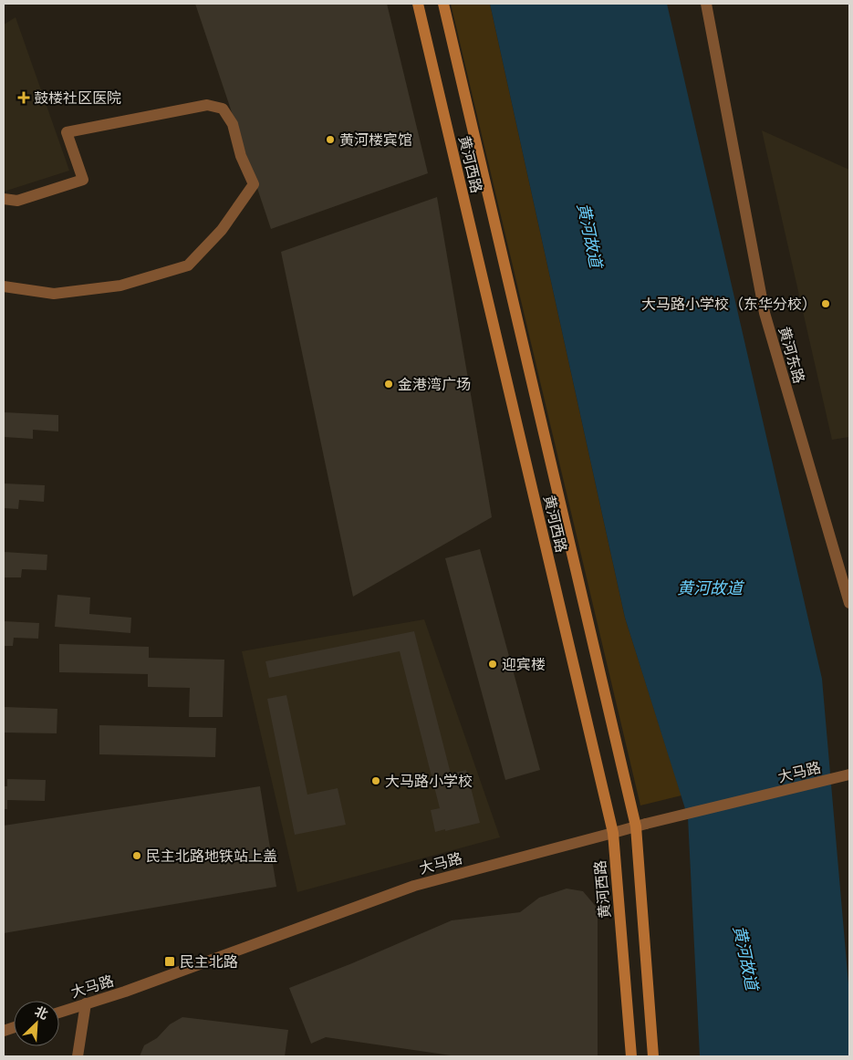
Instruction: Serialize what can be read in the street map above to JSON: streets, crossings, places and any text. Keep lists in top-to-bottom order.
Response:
{
  "streets": {
    "main road": ["黄河西路"],
    "street": ["黄河东路", "大马路"]
  },
  "crossings": [
    ["黄河西路", "大马路"]
  ],
  "water": ["黄河故道"],
  "places": {
    "health": ["鼓楼社区医院"],
    "other": [
      "黄河楼宾馆",
      "大马路小学校（东华分校）",
      "金港湾广场",
      "迎宾楼",
      "大马路小学校",
      "民主北路地铁站上盖"
    ],
    "transit": ["民主北路"]
  },
  "north": "top right"
}
